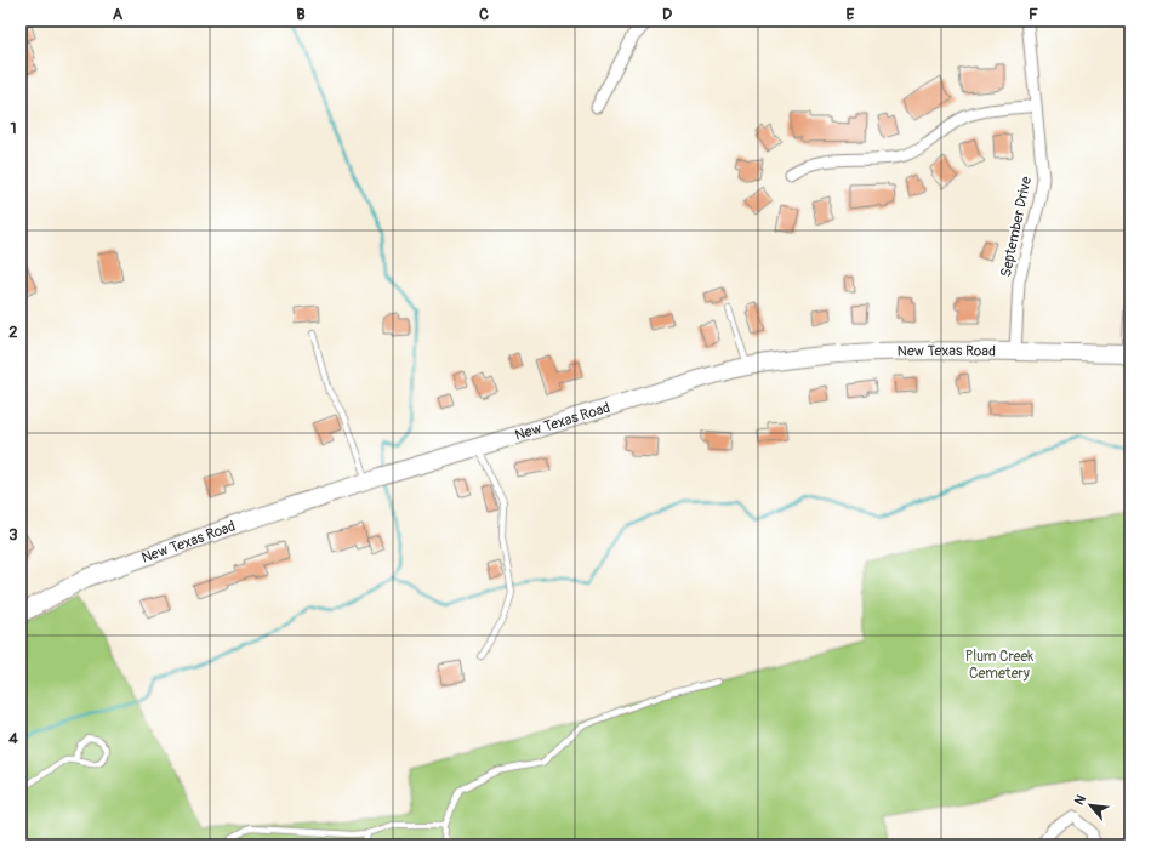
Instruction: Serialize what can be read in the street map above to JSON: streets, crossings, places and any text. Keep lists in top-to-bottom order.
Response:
{
  "streets": {
    "main road": ["New Texas Road"],
    "street": ["September Drive"]
  },
  "crossings": [
    ["September Drive", "New Texas Road"]
  ],
  "parks": ["Plum Creek Cemetery"],
  "north": "top left",
  "grid": {
    "columns": [
      "A",
      "B",
      "C",
      "D",
      "E",
      "F"
    ],
    "rows": [
      "1",
      "2",
      "3",
      "4"
    ]
  }
}
